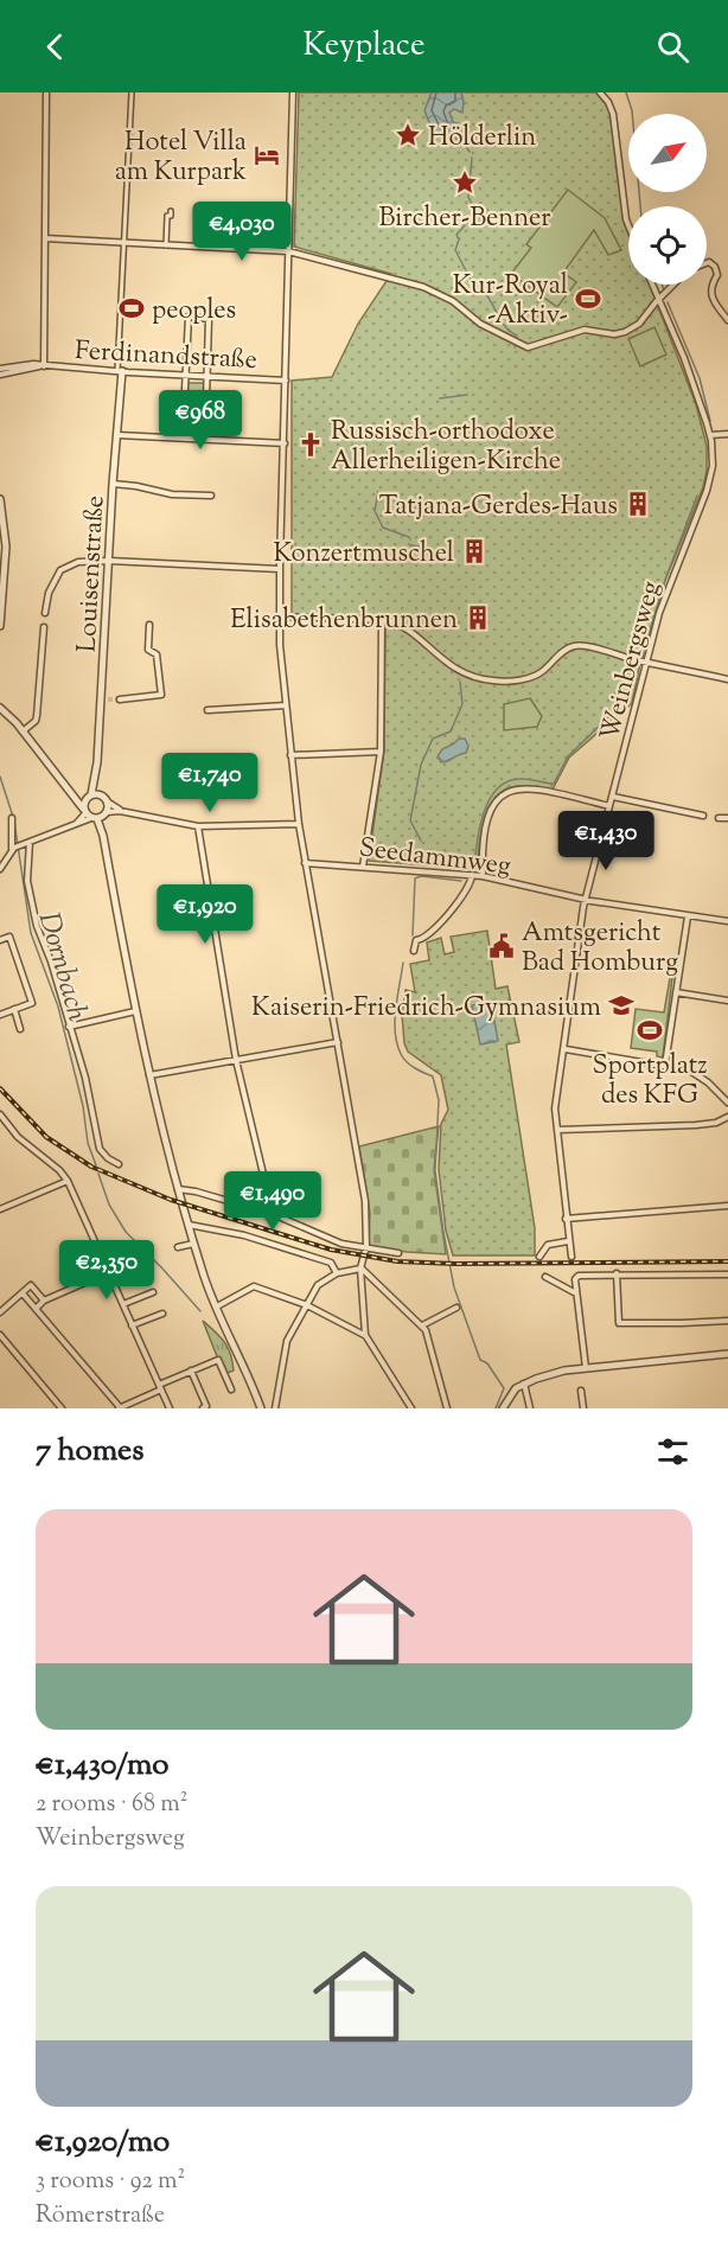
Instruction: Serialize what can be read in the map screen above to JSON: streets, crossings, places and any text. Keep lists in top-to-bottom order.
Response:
{
  "streets": {
    "street": [
      "Ferdinandstraße",
      "Louisenstraße",
      "Weinbergsweg",
      "Seedammweg"
    ]
  },
  "crossings": [
    ["Ferdinandstraße", "Louisenstraße"],
    ["Weinbergsweg", "Seedammweg"]
  ],
  "water": ["Dornbach"],
  "places": {
    "place": ["Hölderlin", "Bircher-Benner"],
    "hotel": ["Hotel Villa am Kurpark"],
    "sports": ["Kur-Royal -Aktiv-", "peoples", "Sportplatz des KFG"],
    "church": ["Russisch-orthodoxe Allerheiligen-Kirche"],
    "building": ["Tatjana-Gerdes-Haus", "Konzertmuschel", "Elisabethenbrunnen"],
    "public building": ["Amtsgericht Bad Homburg"],
    "school or university": ["Kaiserin-Friedrich-Gymnasium"]
  },
  "north": "top right",
  "page": {
    "header": "Keyplace",
    "price": [
      "€4,030",
      "€968",
      "€1,740",
      "€1,430",
      "€1,920",
      "€1,490",
      "€2,350"
    ],
    "heading": "7 homes",
    "list": [
      {
        "name": "€1,430/mo",
        "note": "2 rooms · 68 m² · Weinbergsweg"
      },
      {
        "name": "€1,920/mo",
        "note": "3 rooms · 92 m² · Römerstraße"
      }
    ]
  }
}
